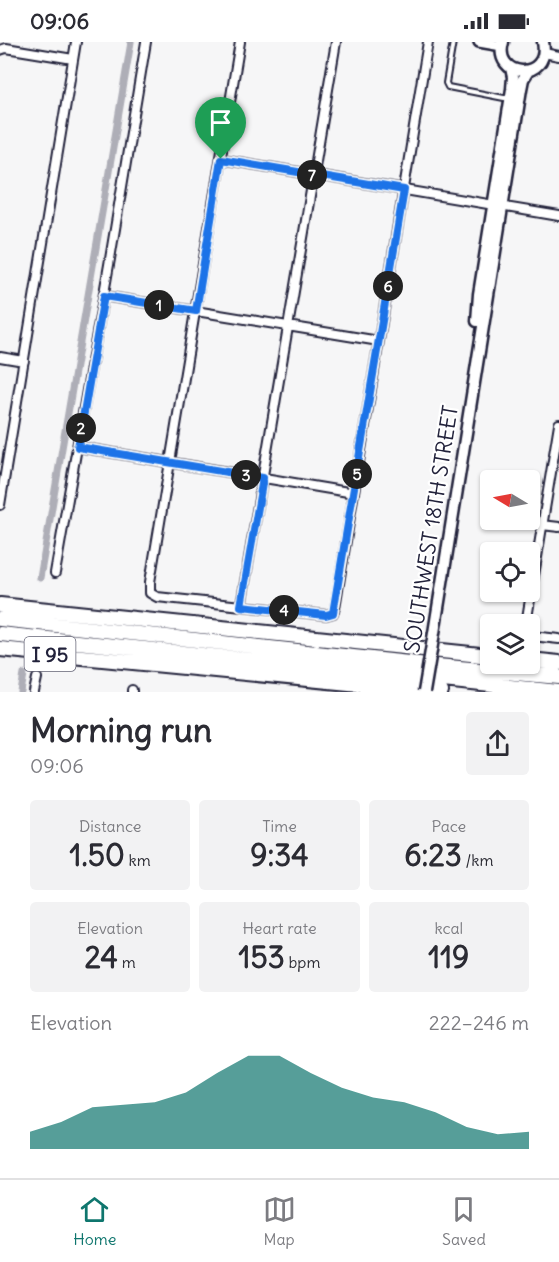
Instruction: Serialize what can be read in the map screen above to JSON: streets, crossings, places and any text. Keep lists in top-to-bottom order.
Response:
{
  "streets": {
    "highway": ["I 95"],
    "main road": ["SOUTHWEST 18TH STREET"]
  },
  "north": "left",
  "page": {
    "status": "09:06",
    "pins": [
      "7",
      "6",
      "1",
      "2",
      "5",
      "3",
      "4"
    ],
    "heading": ["Morning run", "09:06"],
    "stats": [
      ["Distance", "1.50 km"],
      ["Time", "9:34"],
      ["Pace", "6:23 /km"],
      ["Elevation", "24 m"],
      ["Heart rate", "153 bpm"],
      ["kcal", "119"]
    ],
    "chart": ["Elevation", "222–246 m"],
    "tabs": ["Home", "Map", "Saved"]
  }
}
